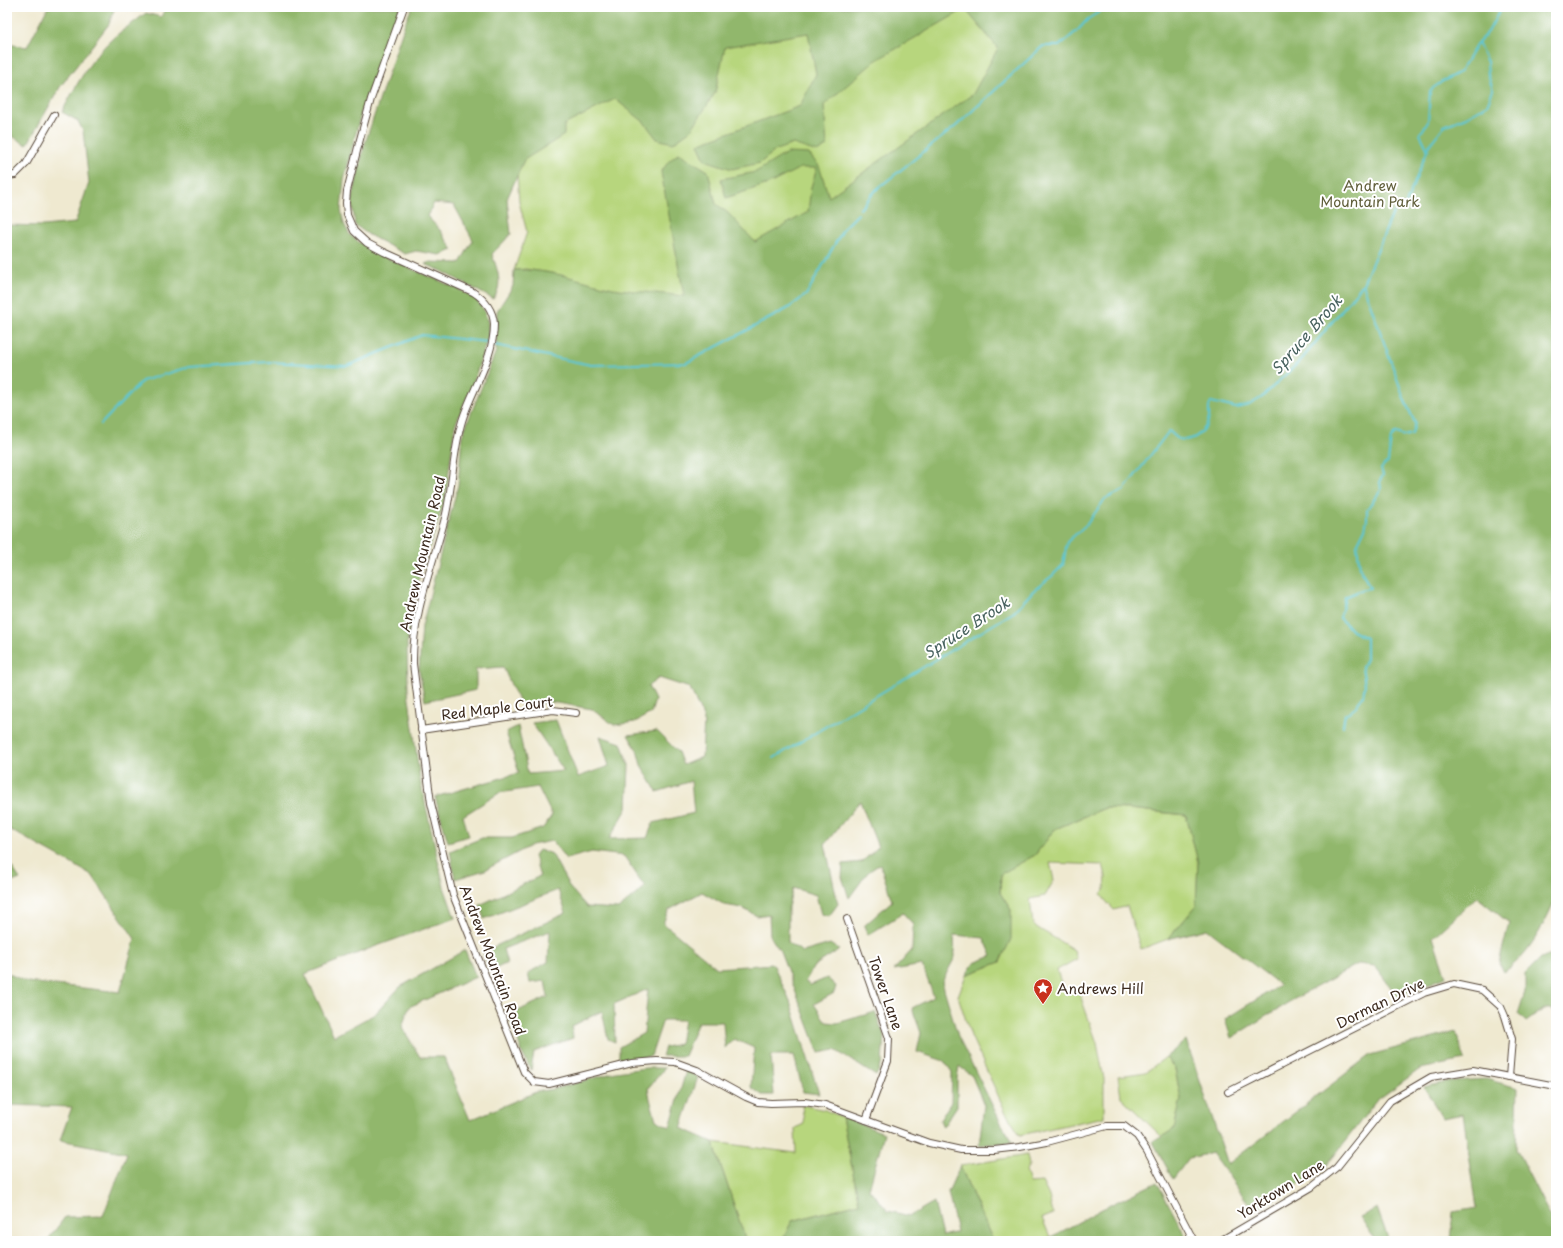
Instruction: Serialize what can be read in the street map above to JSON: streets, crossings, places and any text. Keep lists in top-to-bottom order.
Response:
{
  "streets": {
    "street": [
      "Andrew Mountain Road",
      "Red Maple Court",
      "Tower Lane",
      "Dorman Drive",
      "Yorktown Lane"
    ]
  },
  "crossings": [
    ["Andrew Mountain Road", "Red Maple Court"],
    ["Andrew Mountain Road", "Tower Lane"],
    ["Dorman Drive", "Yorktown Lane"]
  ],
  "water": ["Spruce Brook"],
  "parks": ["Andrew Mountain Park"],
  "places": {
    "place": ["Andrews Hill"]
  }
}
